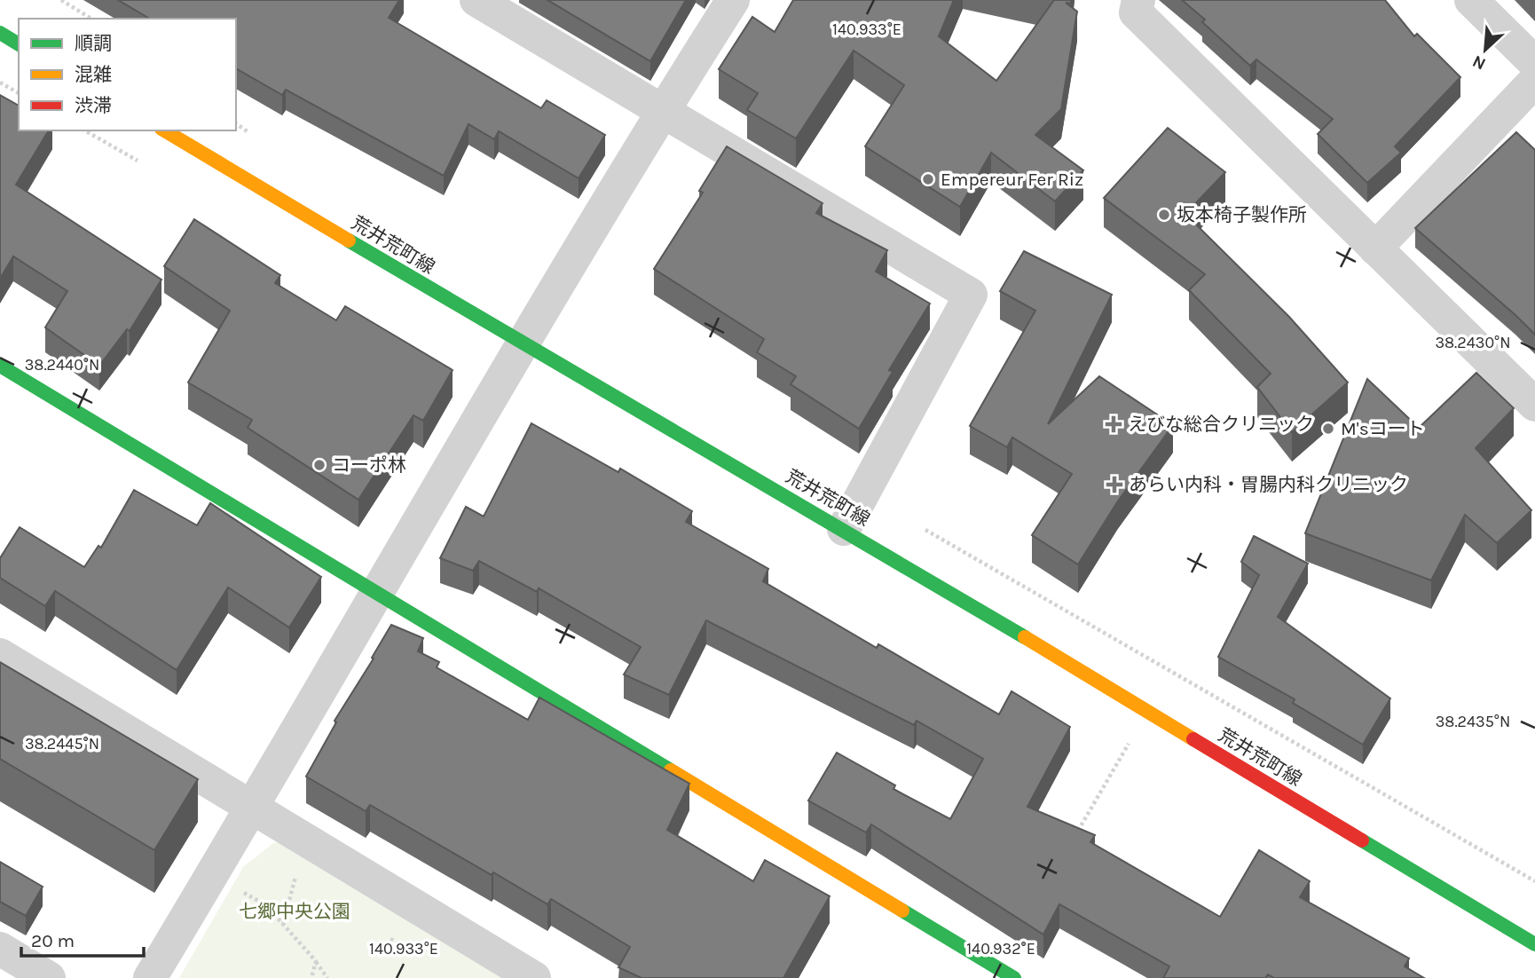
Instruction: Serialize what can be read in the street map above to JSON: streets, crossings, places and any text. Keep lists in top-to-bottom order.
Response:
{
  "streets": {
    "main road": ["荒井荒町線"]
  },
  "parks": ["七郷中央公園"],
  "places": {
    "other": [
      "Empereur Fer Riz",
      "坂本椅子製作所",
      "M'sコート",
      "コーポ林"
    ],
    "health": ["えびな総合クリニック", "あらい内科・胃腸内科クリニック"]
  },
  "legend": ["順調", "混雑", "渋滞"],
  "scale_bar": "20 m",
  "north": "bottom left",
  "coordinates": [
    "140.933°E",
    "38.2430°N",
    "38.2440°N",
    "38.2435°N",
    "38.2445°N",
    "140.932°E"
  ]
}
